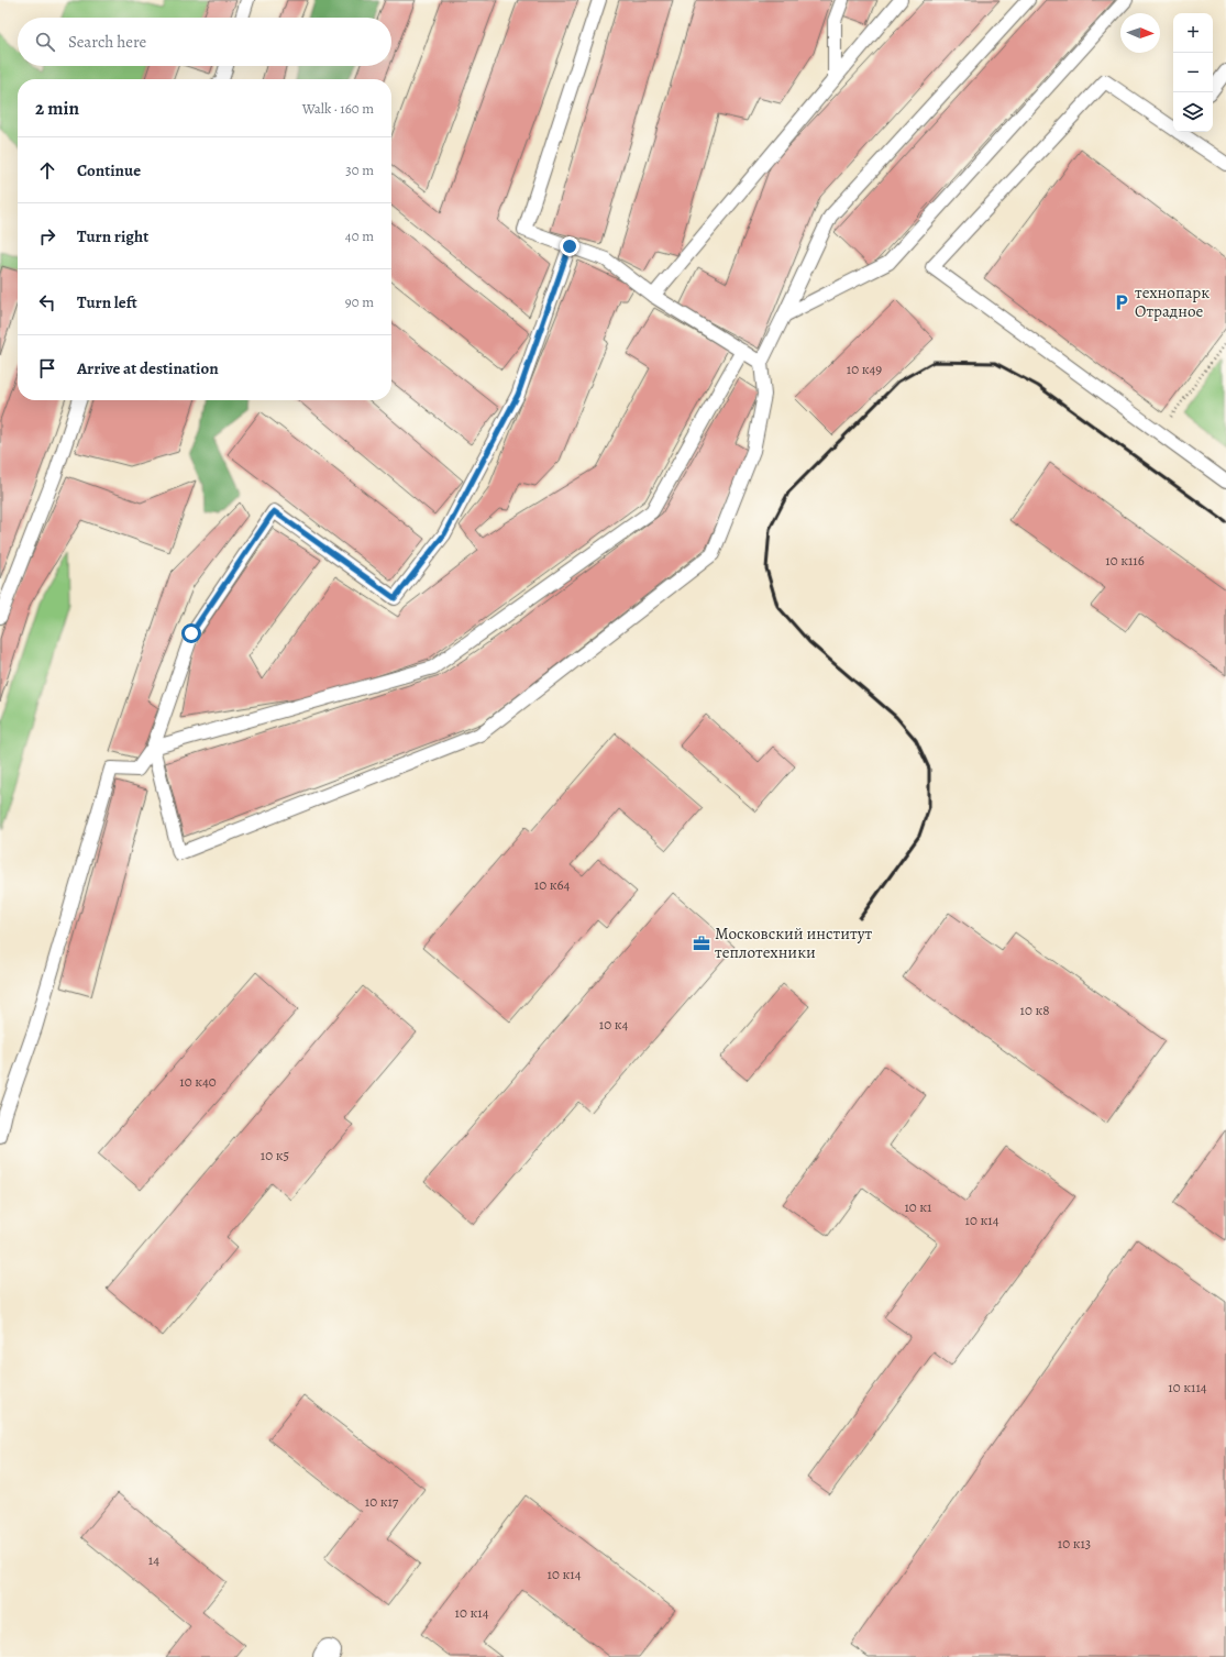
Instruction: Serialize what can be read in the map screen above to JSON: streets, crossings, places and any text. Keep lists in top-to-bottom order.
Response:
{
  "places": {
    "parking": ["технопарк Отрадное"],
    "office": ["Московский институт теплотехники"]
  },
  "house_numbers": [
    "10 к49",
    "10 к116",
    "10 к64",
    "10 к8",
    "10 к4",
    "10 к40",
    "10 к5",
    "10 к1",
    "10 к14",
    "10 к114",
    "10 к17",
    "10 к13",
    "14",
    "10 к14",
    "10 к14"
  ],
  "north": "right",
  "page": {
    "map_buttons": ["+", "−"],
    "search": "Search here",
    "heading": ["2 min", "Walk · 160 m"],
    "list": [
      ["Continue", "30 m"],
      ["Turn right", "40 m"],
      ["Turn left", "90 m"],
      "Arrive at destination"
    ]
  }
}
